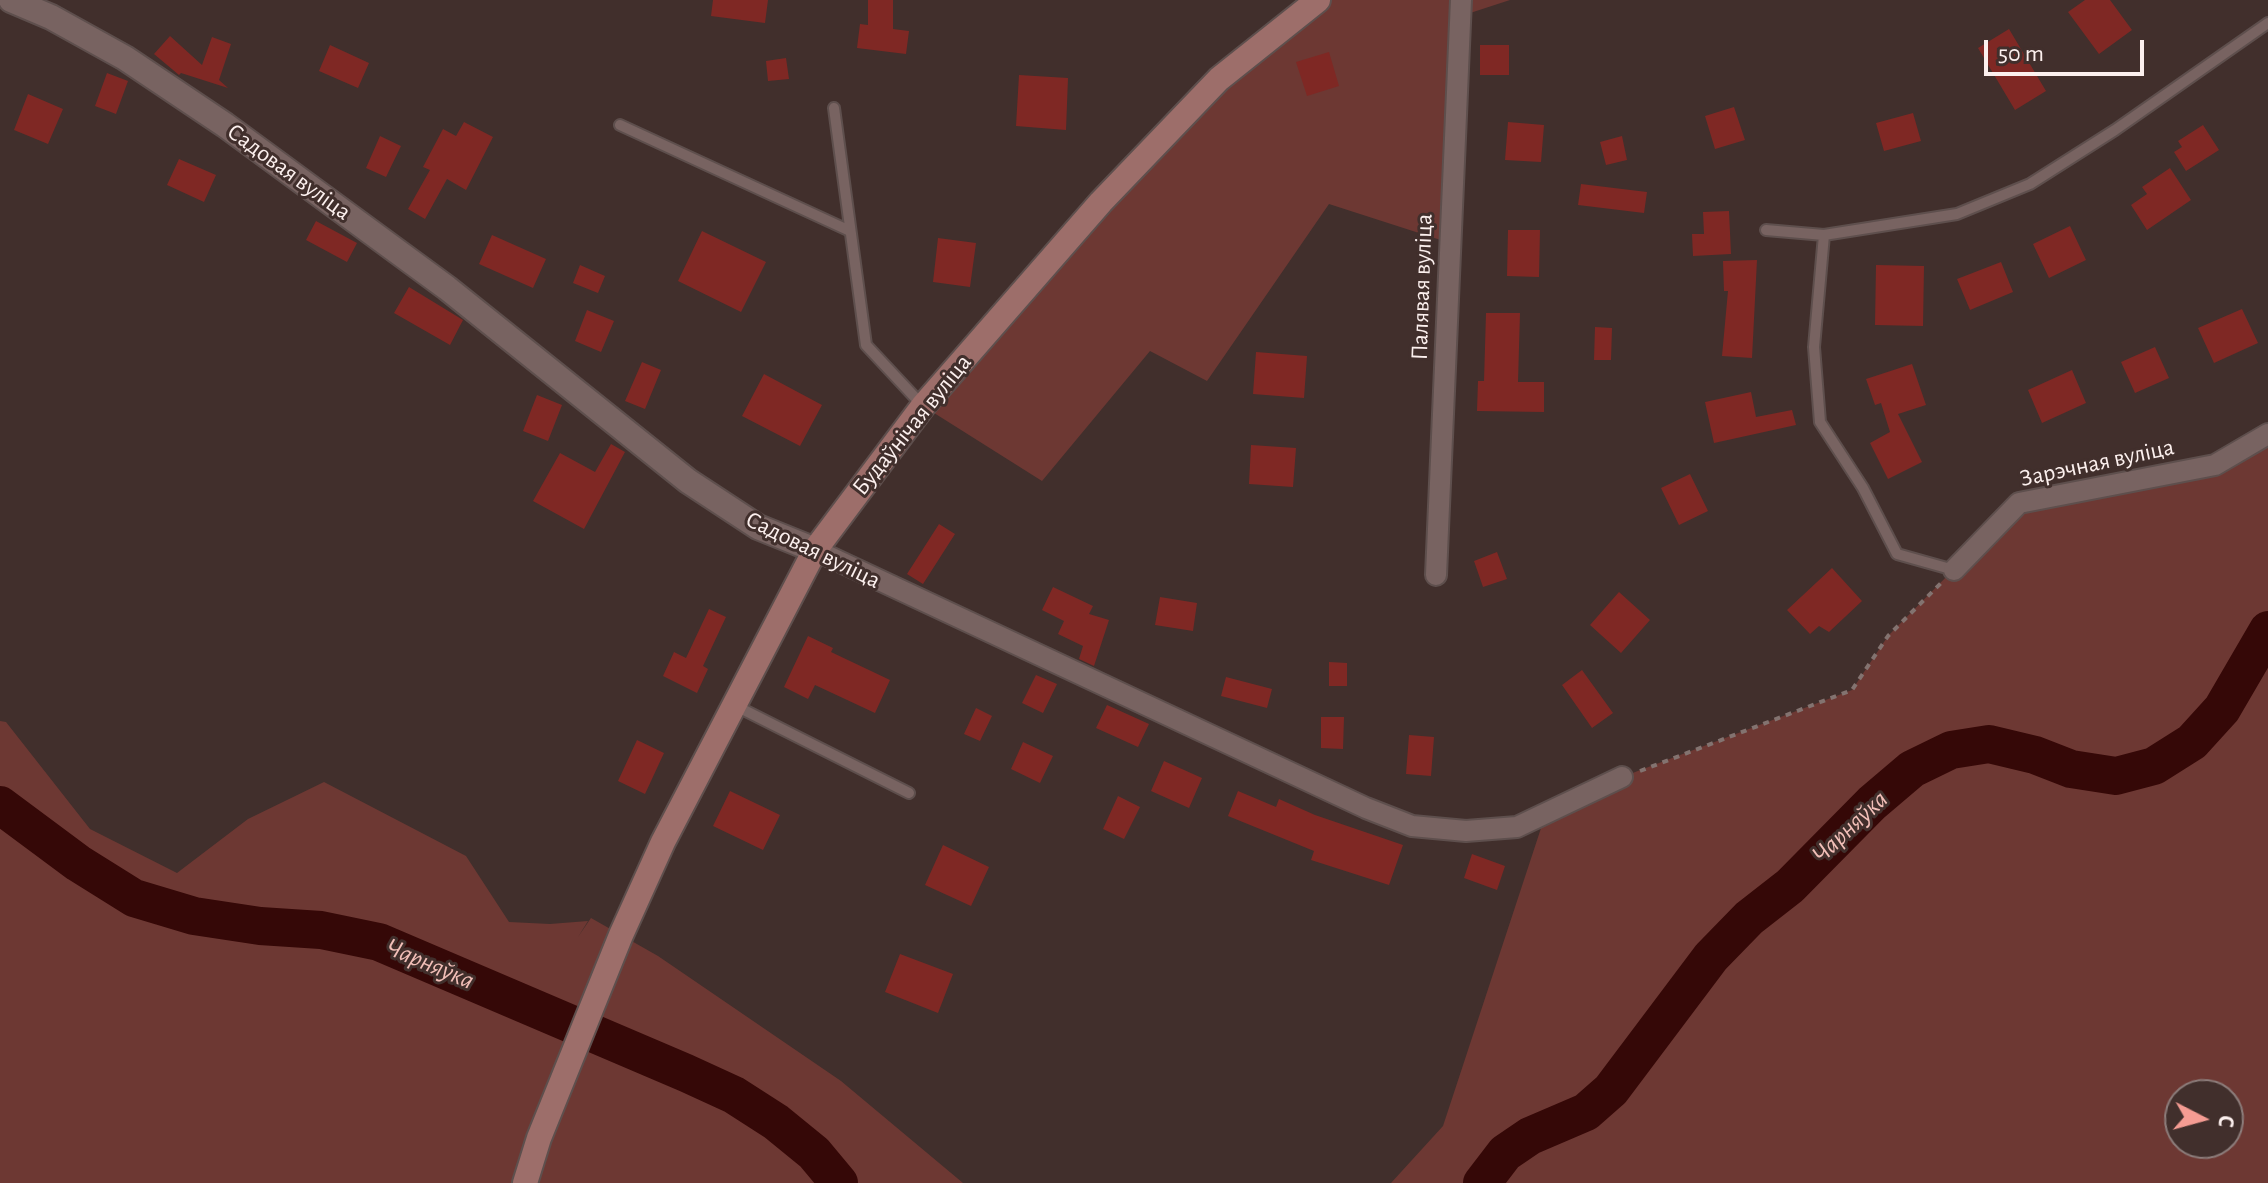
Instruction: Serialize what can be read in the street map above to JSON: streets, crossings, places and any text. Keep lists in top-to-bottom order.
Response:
{
  "streets": {
    "main road": ["Будаўнічая вуліца"],
    "street": ["Садовая вуліца", "Палявая вуліца", "Зарэчная вуліца"]
  },
  "crossings": [
    ["Садовая вуліца", "Будаўнічая вуліца"]
  ],
  "water": ["Чарняўка"],
  "scale_bar": "50 m",
  "north": "right"
}
